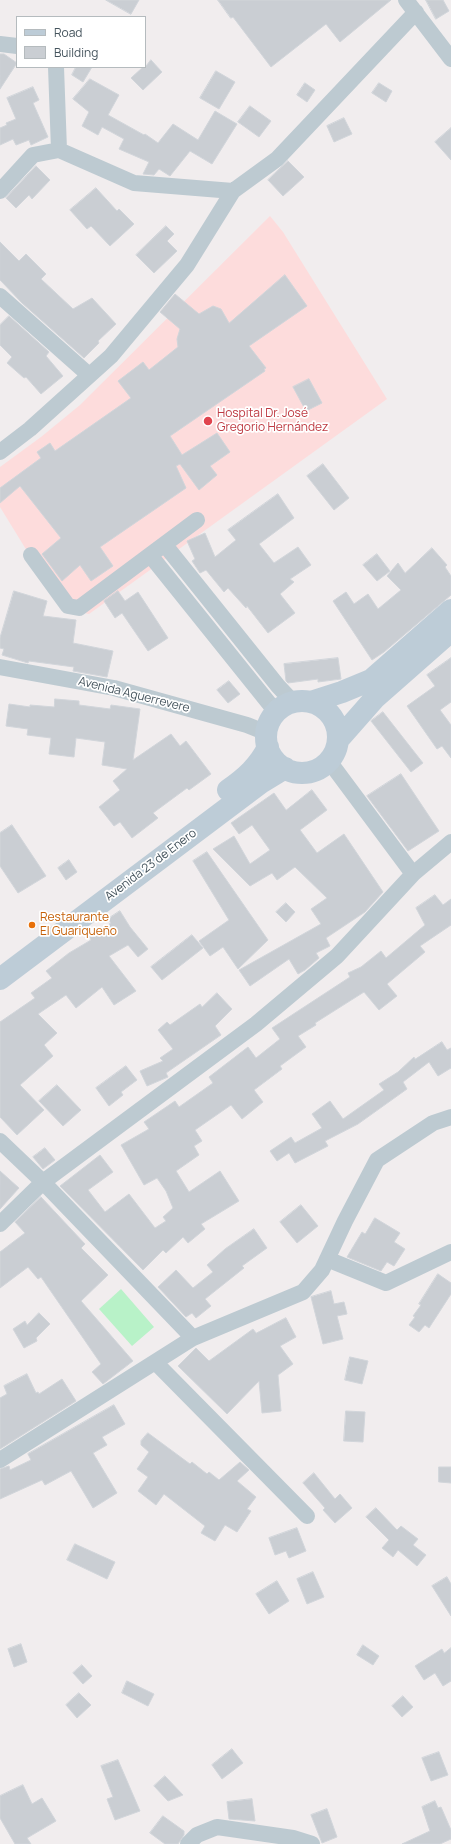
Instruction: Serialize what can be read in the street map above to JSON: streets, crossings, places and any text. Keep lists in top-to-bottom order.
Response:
{
  "streets": {
    "main road": ["Avenida 23 de Enero"],
    "street": ["Avenida Aguerrevere"]
  },
  "crossings": [
    ["Avenida Aguerrevere", "Avenida 23 de Enero"]
  ],
  "places": ["Hospital Dr. José Gregorio Hernández", "Restaurante El Guariqueño"],
  "legend": ["Road", "Building"]
}
